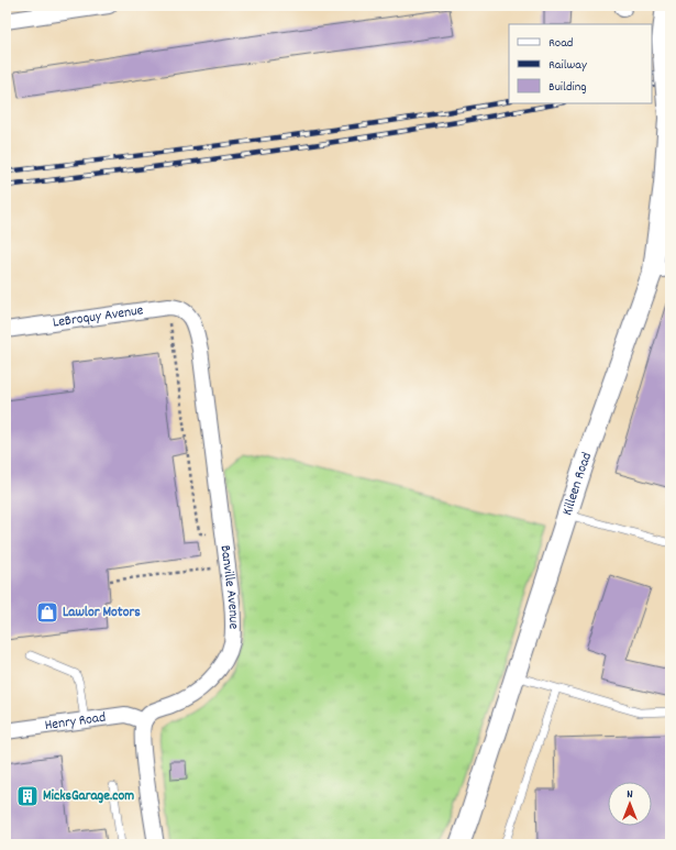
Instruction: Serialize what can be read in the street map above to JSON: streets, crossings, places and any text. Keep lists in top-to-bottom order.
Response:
{
  "streets": {
    "street": [
      "LeBroquy Avenue",
      "Killeen Road",
      "Banville Avenue",
      "Henry Road"
    ]
  },
  "crossings": [
    ["LeBroquy Avenue", "Banville Avenue"],
    ["Banville Avenue", "Henry Road"]
  ],
  "places": {
    "shop": ["Lawlor Motors"],
    "building": ["MicksGarage.com"]
  },
  "legend": ["Road", "Railway", "Building"],
  "north": "top"
}
